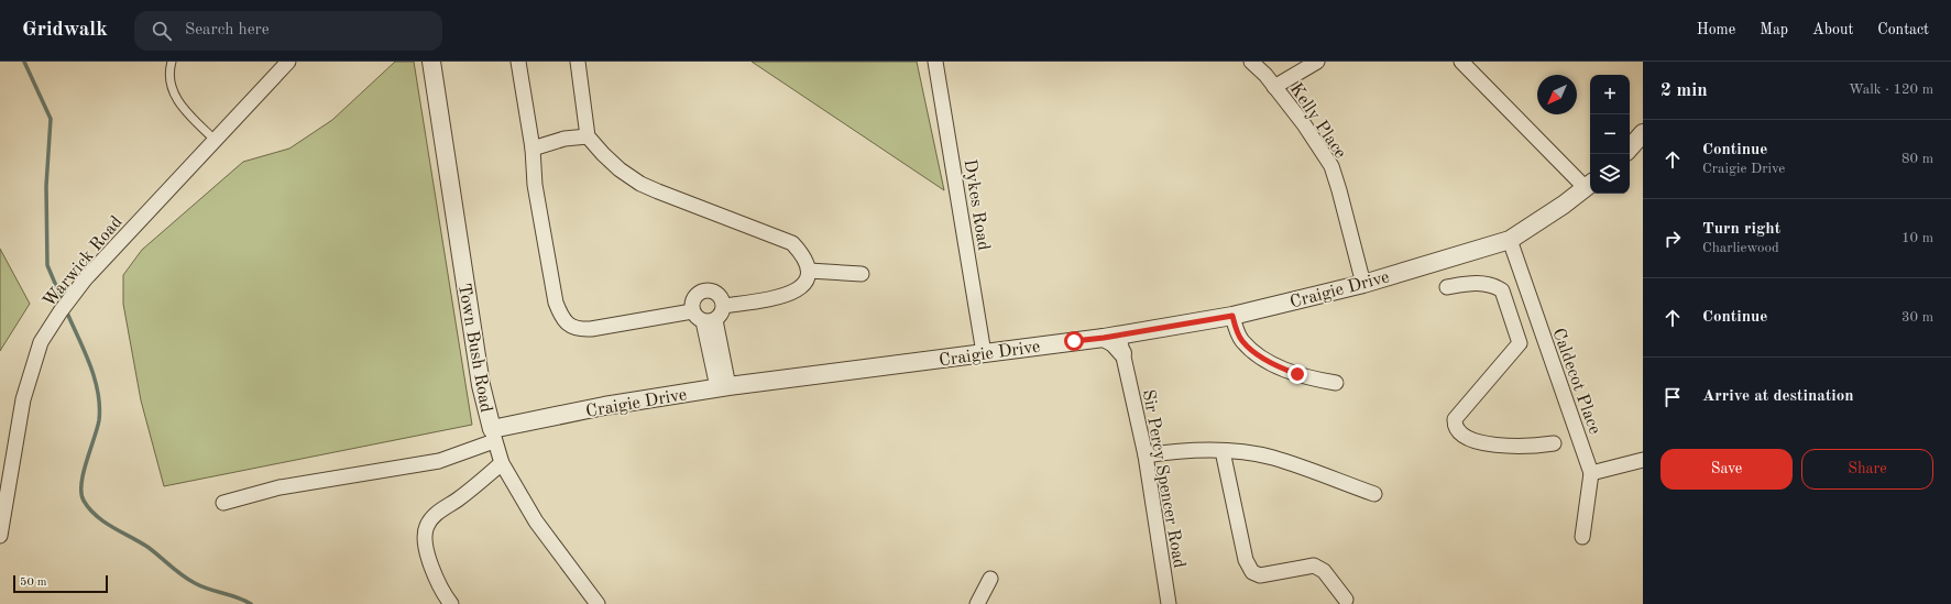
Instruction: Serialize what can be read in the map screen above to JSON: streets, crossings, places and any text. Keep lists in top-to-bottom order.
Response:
{
  "streets": {
    "street": [
      "Kelly Place",
      "Dykes Road",
      "Warwick Road",
      "Craigie Drive",
      "Town Bush Road",
      "Caldecot Place",
      "Sir Percy Spencer Road"
    ]
  },
  "crossings": [
    ["Kelly Place", "Craigie Drive"],
    ["Dykes Road", "Craigie Drive"],
    ["Craigie Drive", "Town Bush Road"],
    ["Craigie Drive", "Caldecot Place"]
  ],
  "scale_bar": "50 m",
  "north": "bottom left",
  "page": {
    "header": "Gridwalk",
    "search": "Search here",
    "nav": [
      "Home",
      "Map",
      "About",
      "Contact"
    ],
    "heading": ["2 min", "Walk · 120 m"],
    "map_buttons": ["+", "−"],
    "list": [
      ["Continue", "Craigie Drive", "80 m"],
      ["Turn right", "Charliewood", "10 m"],
      ["Continue", "30 m"],
      "Arrive at destination"
    ],
    "buttons": ["Save", "Share"],
    "scale": "50 m"
  }
}
